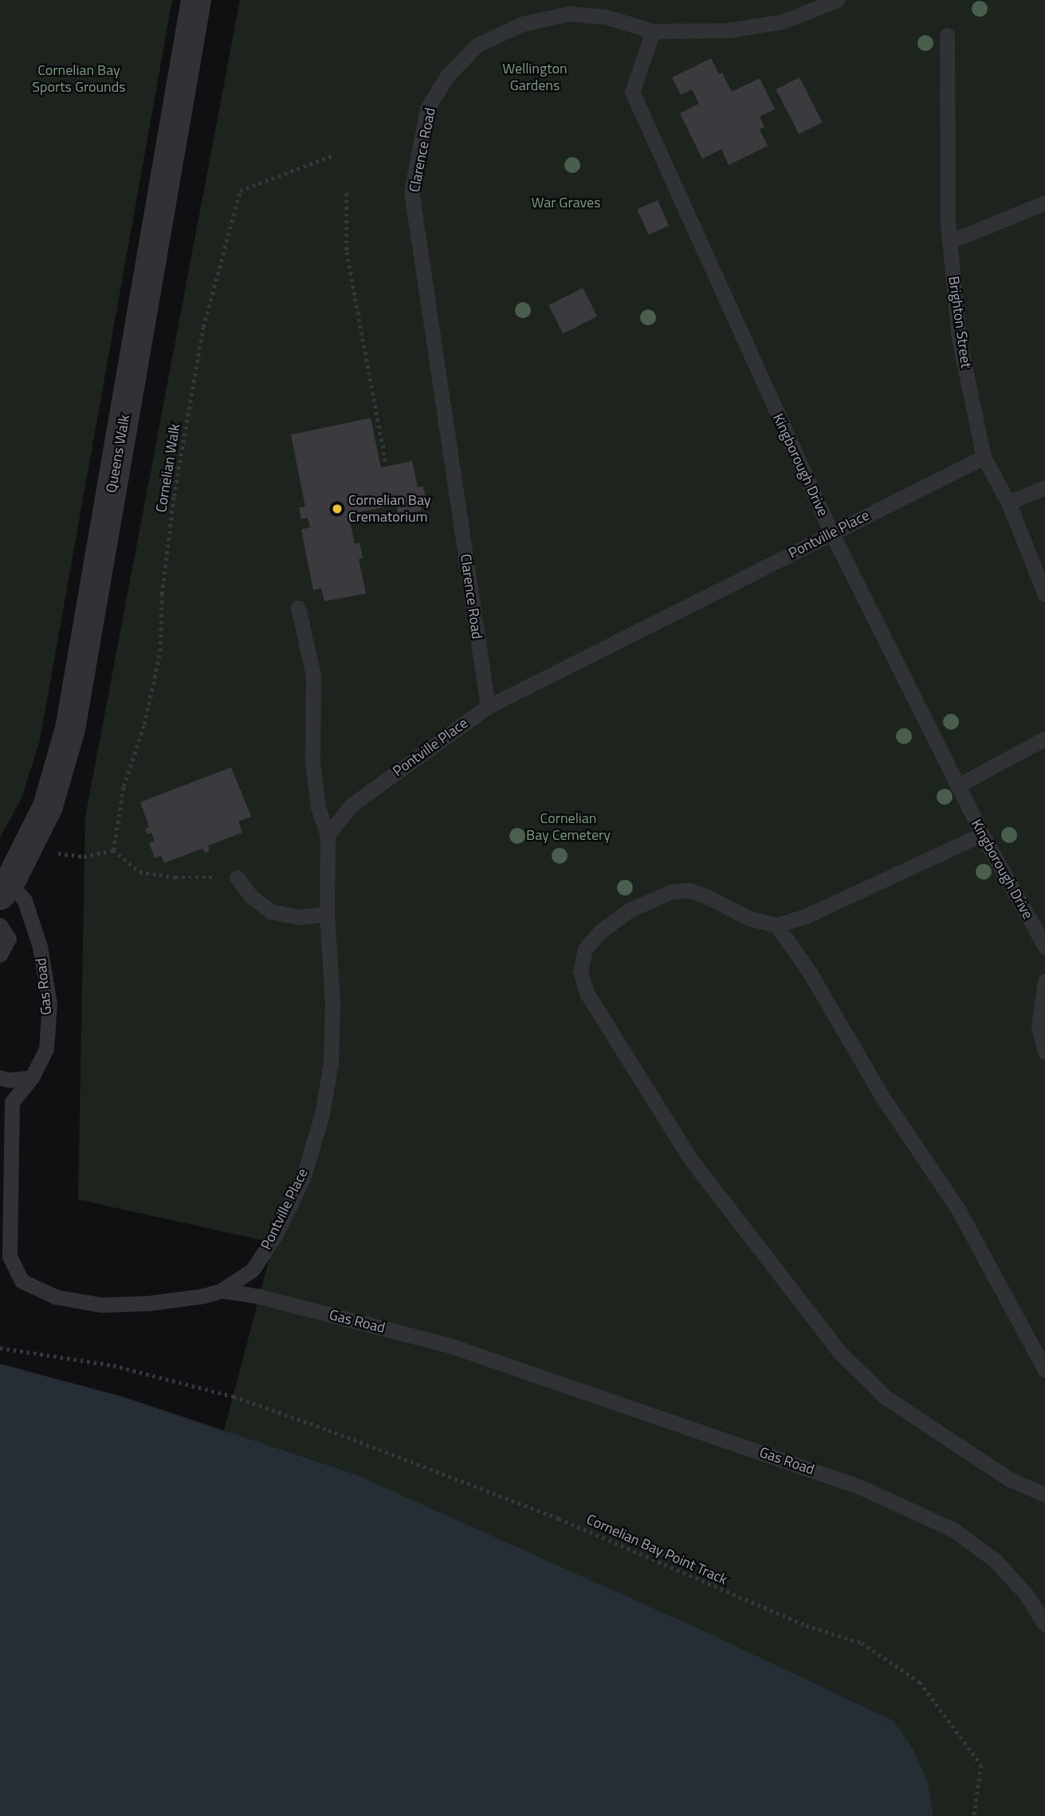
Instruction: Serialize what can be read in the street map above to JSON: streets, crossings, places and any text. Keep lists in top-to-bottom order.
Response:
{
  "streets": {
    "street": ["Queens Walk"],
    "lane": [
      "Clarence Road",
      "Brighton Street",
      "Kingborough Drive",
      "Pontville Place",
      "Gas Road"
    ],
    "path": ["Cornelian Walk", "Cornelian Bay Point Track"]
  },
  "crossings": [
    ["Clarence Road", "Kingborough Drive"],
    ["Clarence Road", "Pontville Place"],
    ["Brighton Street", "Pontville Place"],
    ["Queens Walk", "Gas Road"],
    ["Kingborough Drive", "Pontville Place"],
    ["Pontville Place", "Gas Road"]
  ],
  "parks": [
    "Wellington Gardens",
    "Cornelian Bay Sports Grounds",
    "War Graves",
    "Cornelian Bay Cemetery"
  ],
  "places": ["Cornelian Bay Crematorium"]
}
